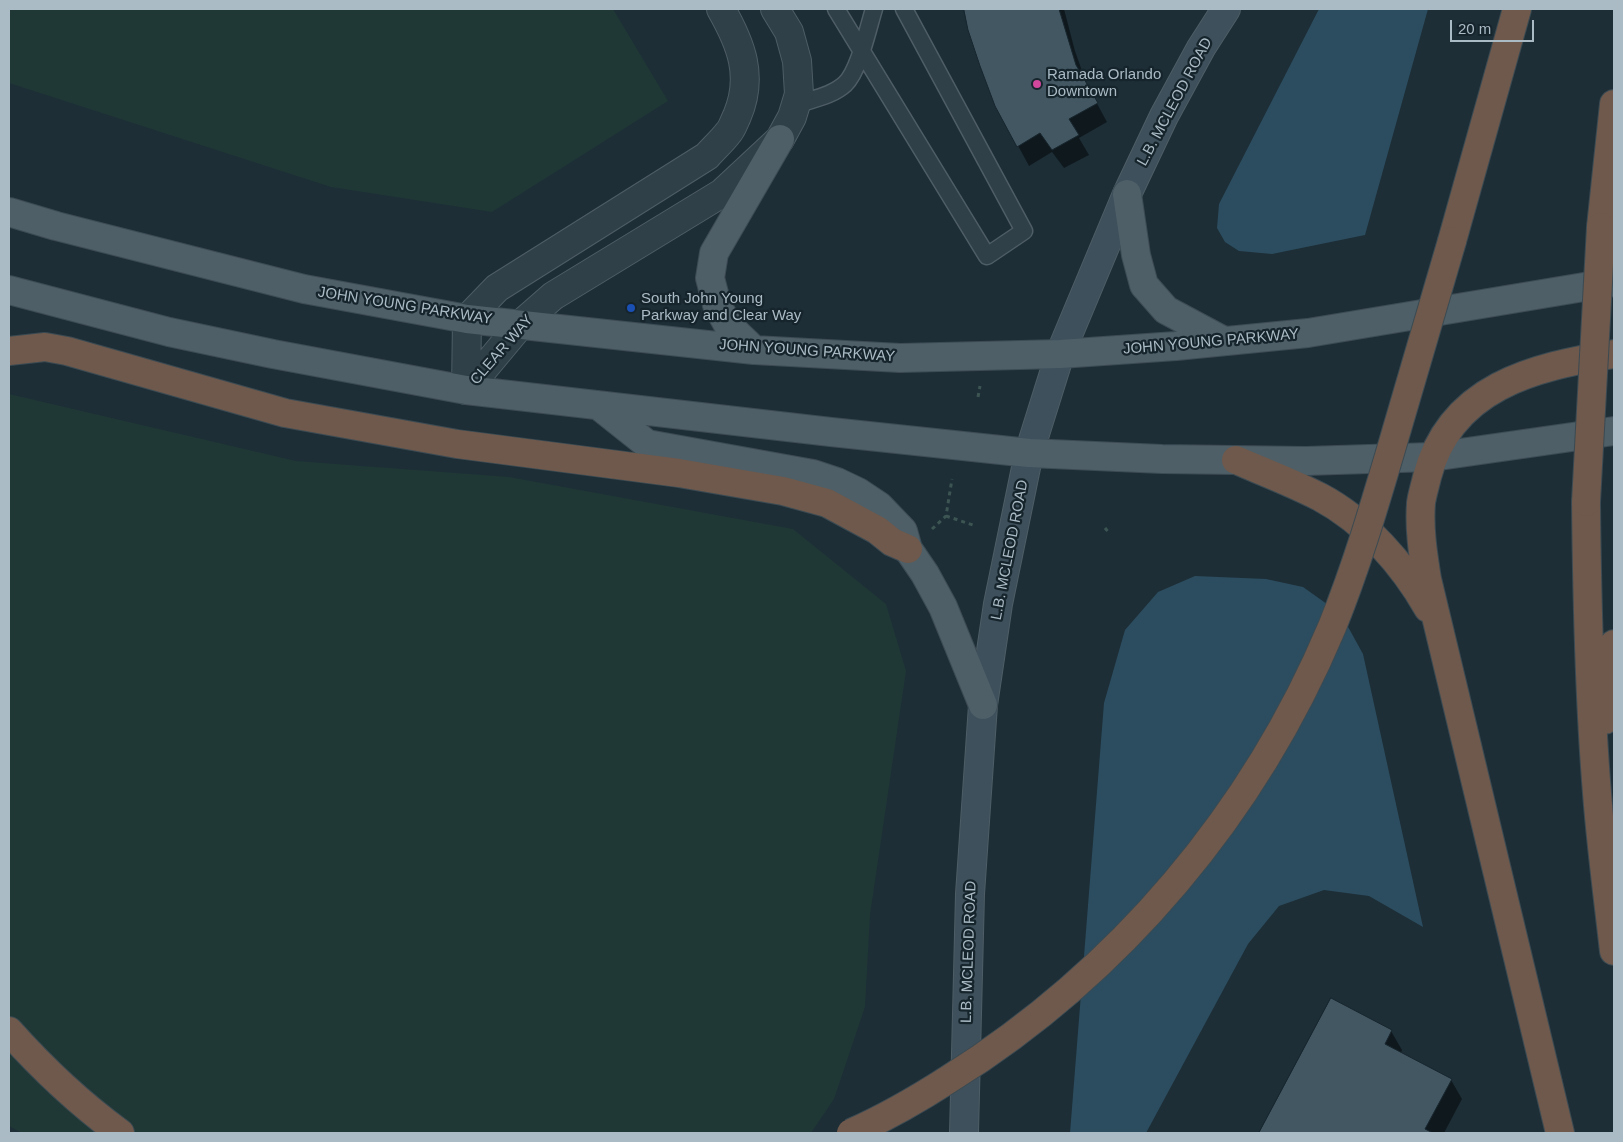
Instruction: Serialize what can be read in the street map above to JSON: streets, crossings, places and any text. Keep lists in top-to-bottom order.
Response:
{
  "streets": {
    "main road": ["JOHN YOUNG PARKWAY"],
    "street": ["L.B. MCLEOD ROAD", "CLEAR WAY"]
  },
  "crossings": [
    ["L.B. MCLEOD ROAD", "JOHN YOUNG PARKWAY"],
    ["JOHN YOUNG PARKWAY", "CLEAR WAY"]
  ],
  "places": ["Ramada Orlando Downtown", "South John Young Parkway and Clear Way"],
  "scale_bar": "20 m"
}
